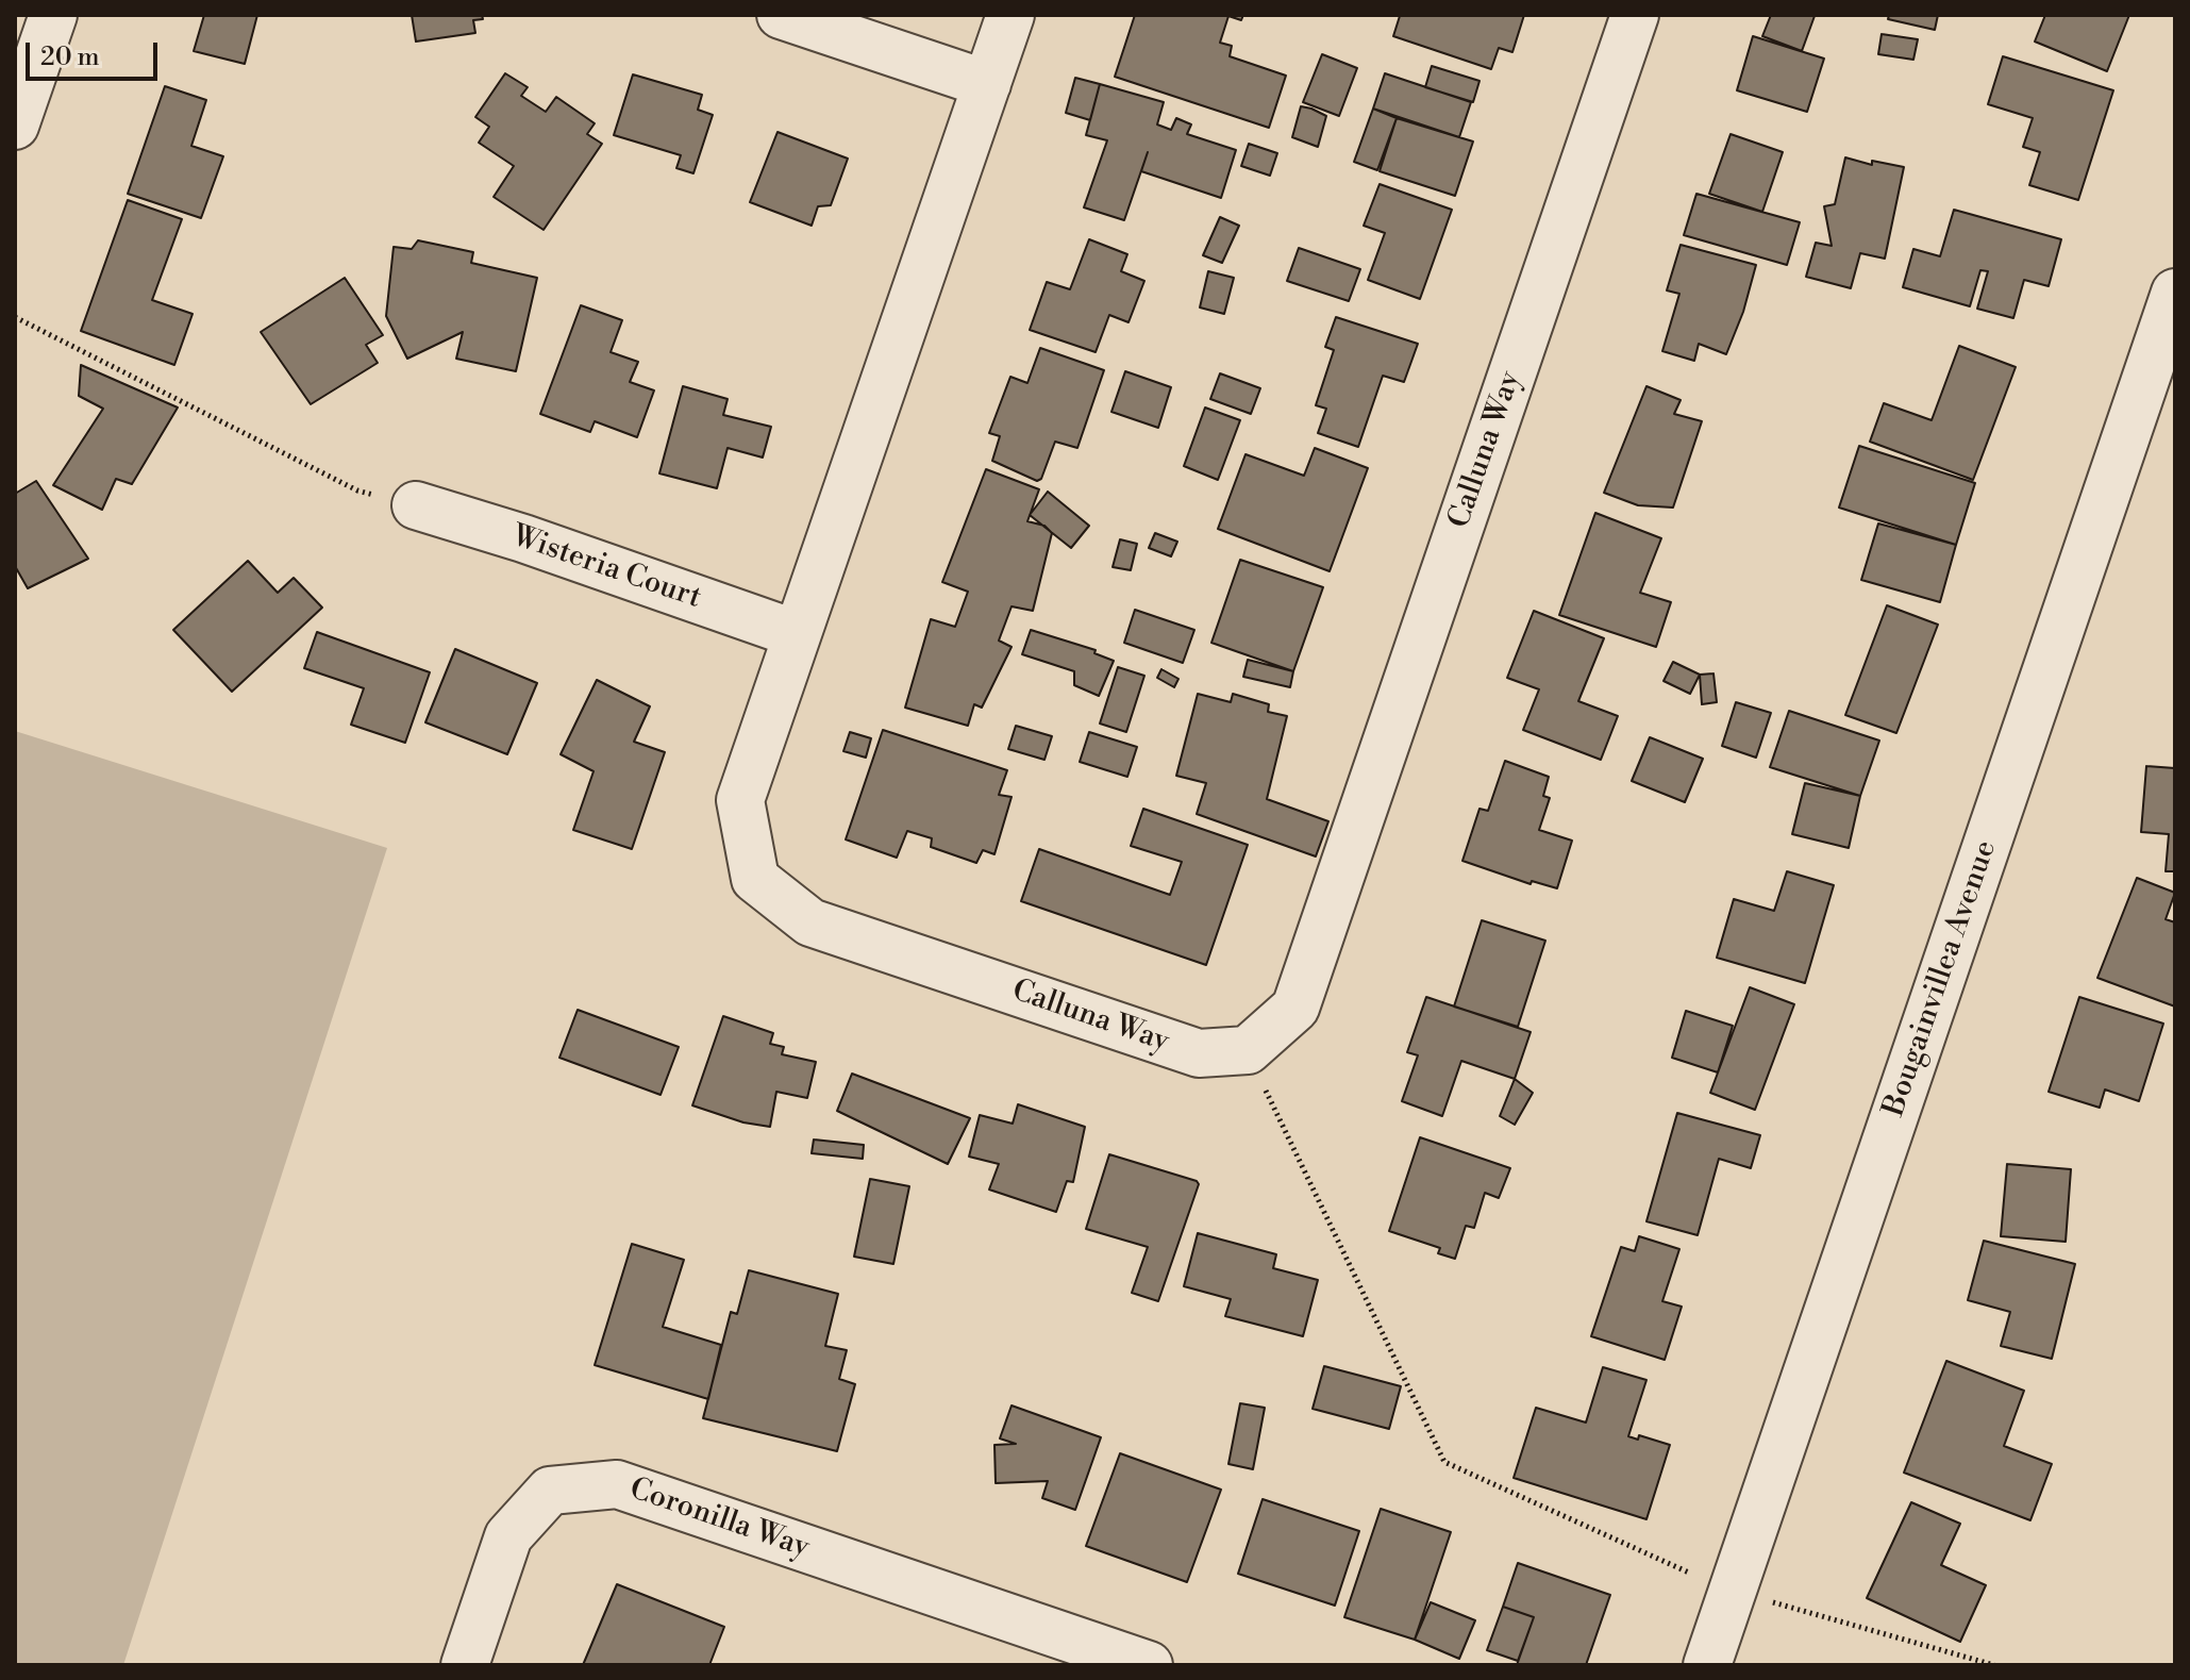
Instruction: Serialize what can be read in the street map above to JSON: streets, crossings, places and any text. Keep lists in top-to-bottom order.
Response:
{
  "streets": {
    "street": [
      "Calluna Way",
      "Wisteria Court",
      "Bougainvillea Avenue",
      "Coronilla Way"
    ]
  },
  "crossings": [
    ["Calluna Way", "Wisteria Court"]
  ],
  "scale_bar": "20 m"
}
